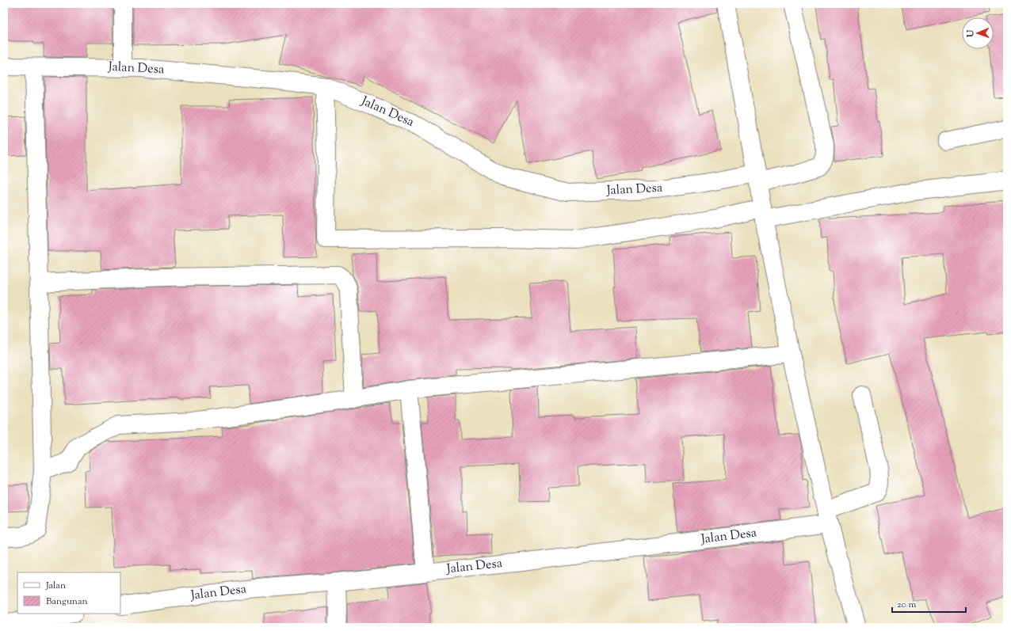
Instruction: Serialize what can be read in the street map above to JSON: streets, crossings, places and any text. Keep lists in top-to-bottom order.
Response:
{
  "streets": {
    "street": ["Jalan Desa"]
  },
  "legend": ["Jalan", "Bangunan"],
  "scale_bar": "20 m",
  "north": "left"
}
